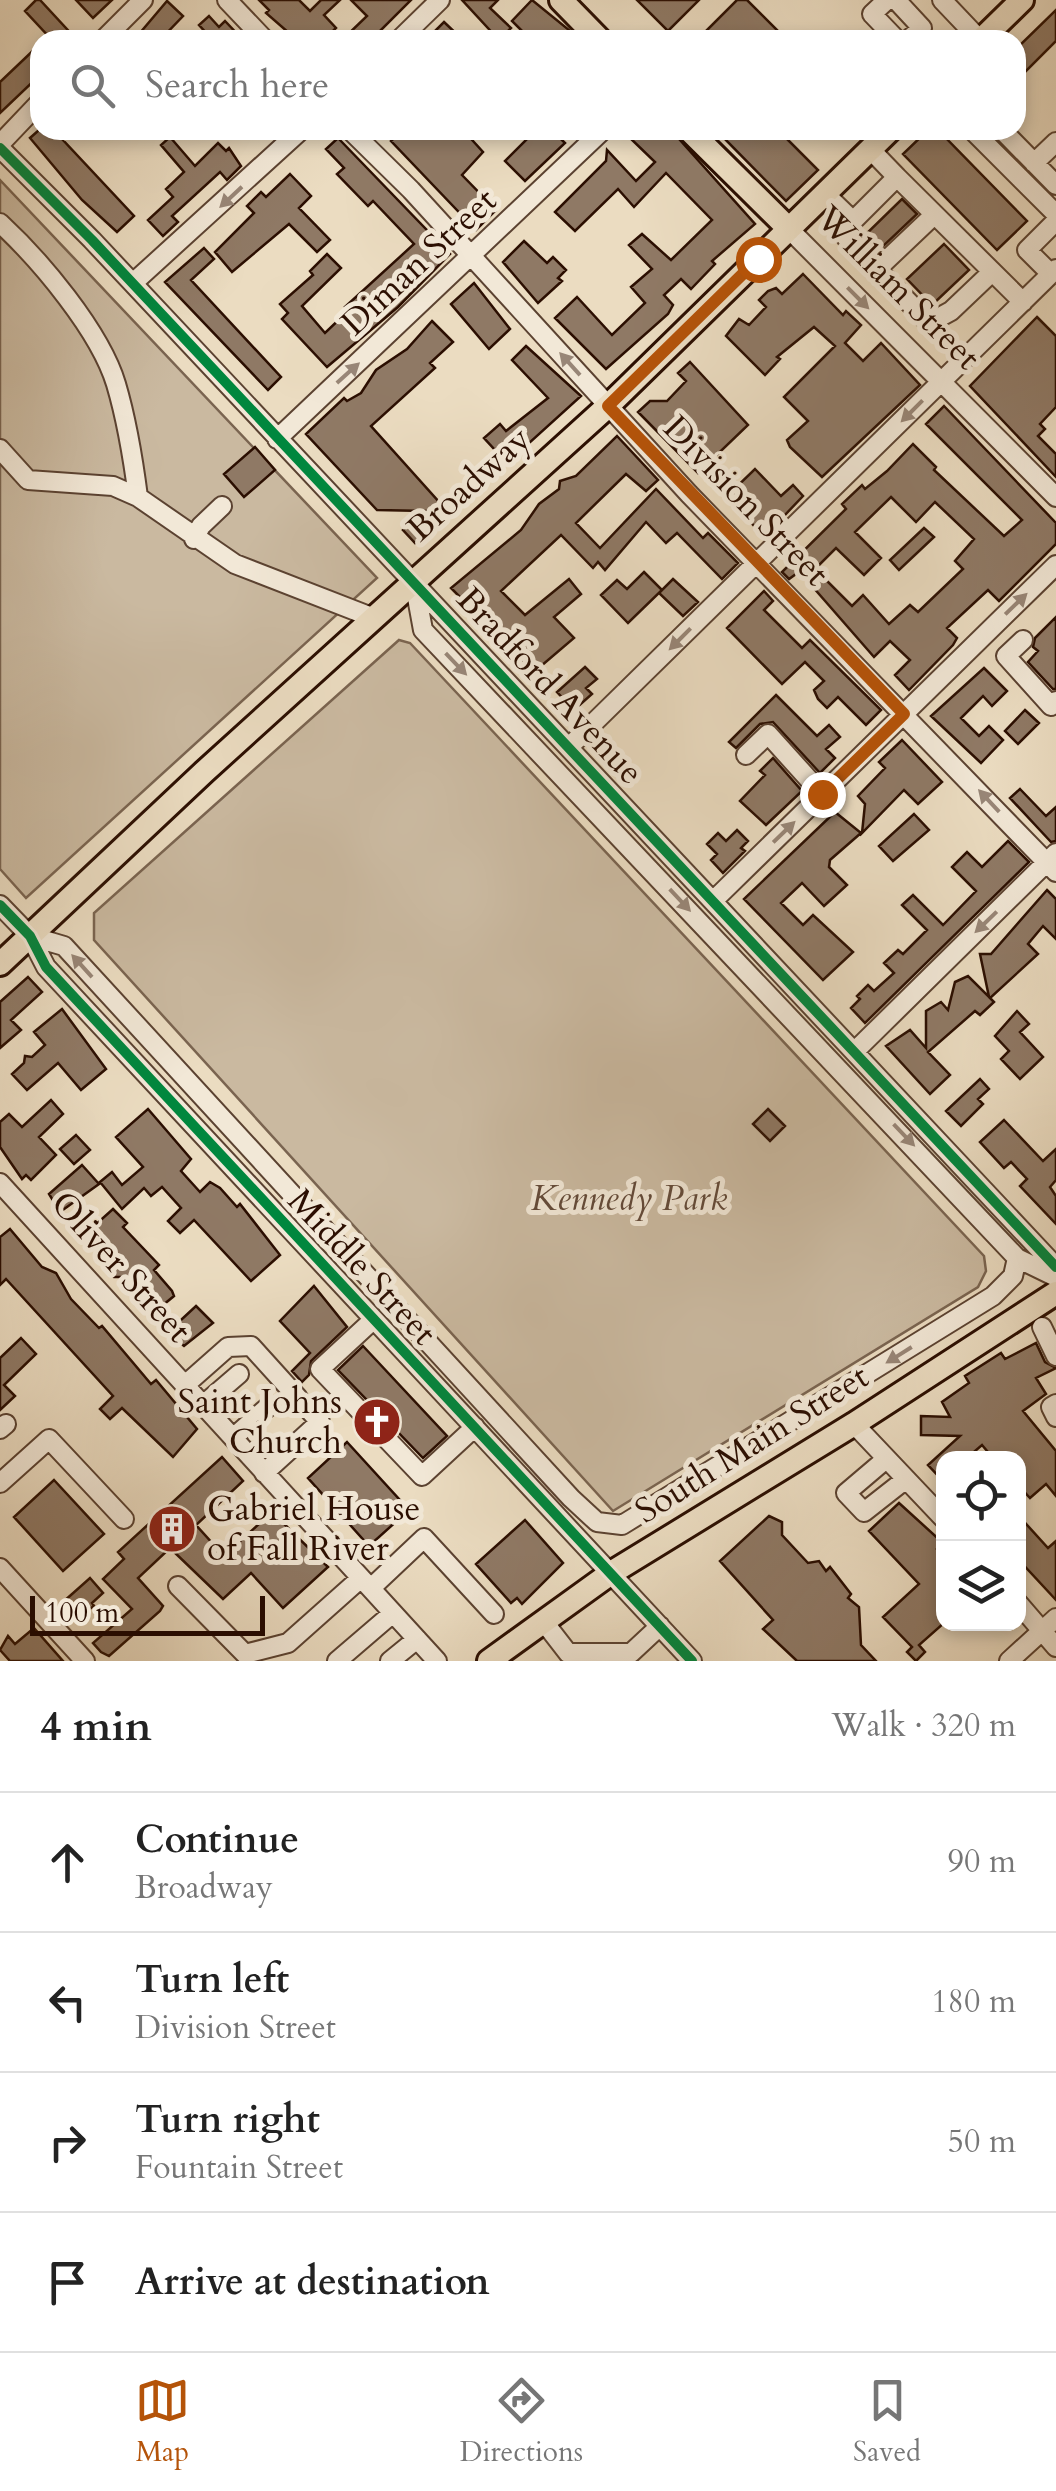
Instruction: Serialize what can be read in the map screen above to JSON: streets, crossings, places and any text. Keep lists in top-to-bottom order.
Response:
{
  "streets": {
    "main road": ["William Street", "Broadway", "South Main Street"],
    "street": [
      "Diman Street",
      "Division Street",
      "Bradford Avenue",
      "Oliver Street",
      "Middle Street"
    ]
  },
  "crossings": [
    ["Diman Street", "Division Street"],
    ["Diman Street", "Bradford Avenue"],
    ["William Street", "Broadway"],
    ["Broadway", "Division Street"],
    ["Broadway", "Bradford Avenue"],
    ["Broadway", "Middle Street"],
    ["Middle Street", "South Main Street"]
  ],
  "one_way": ["Diman Street", "William Street", "Division Street"],
  "parks": ["Kennedy Park"],
  "places": {
    "church": ["Saint Johns Church"],
    "building": ["Gabriel House of Fall River"]
  },
  "scale_bar": "100 m",
  "page": {
    "search": "Search here",
    "scale": "100 m",
    "heading": ["4 min", "Walk · 320 m"],
    "list": [
      ["Continue", "Broadway", "90 m"],
      ["Turn left", "Division Street", "180 m"],
      ["Turn right", "Fountain Street", "50 m"],
      "Arrive at destination"
    ],
    "nav": ["Map", "Directions", "Saved"]
  }
}
